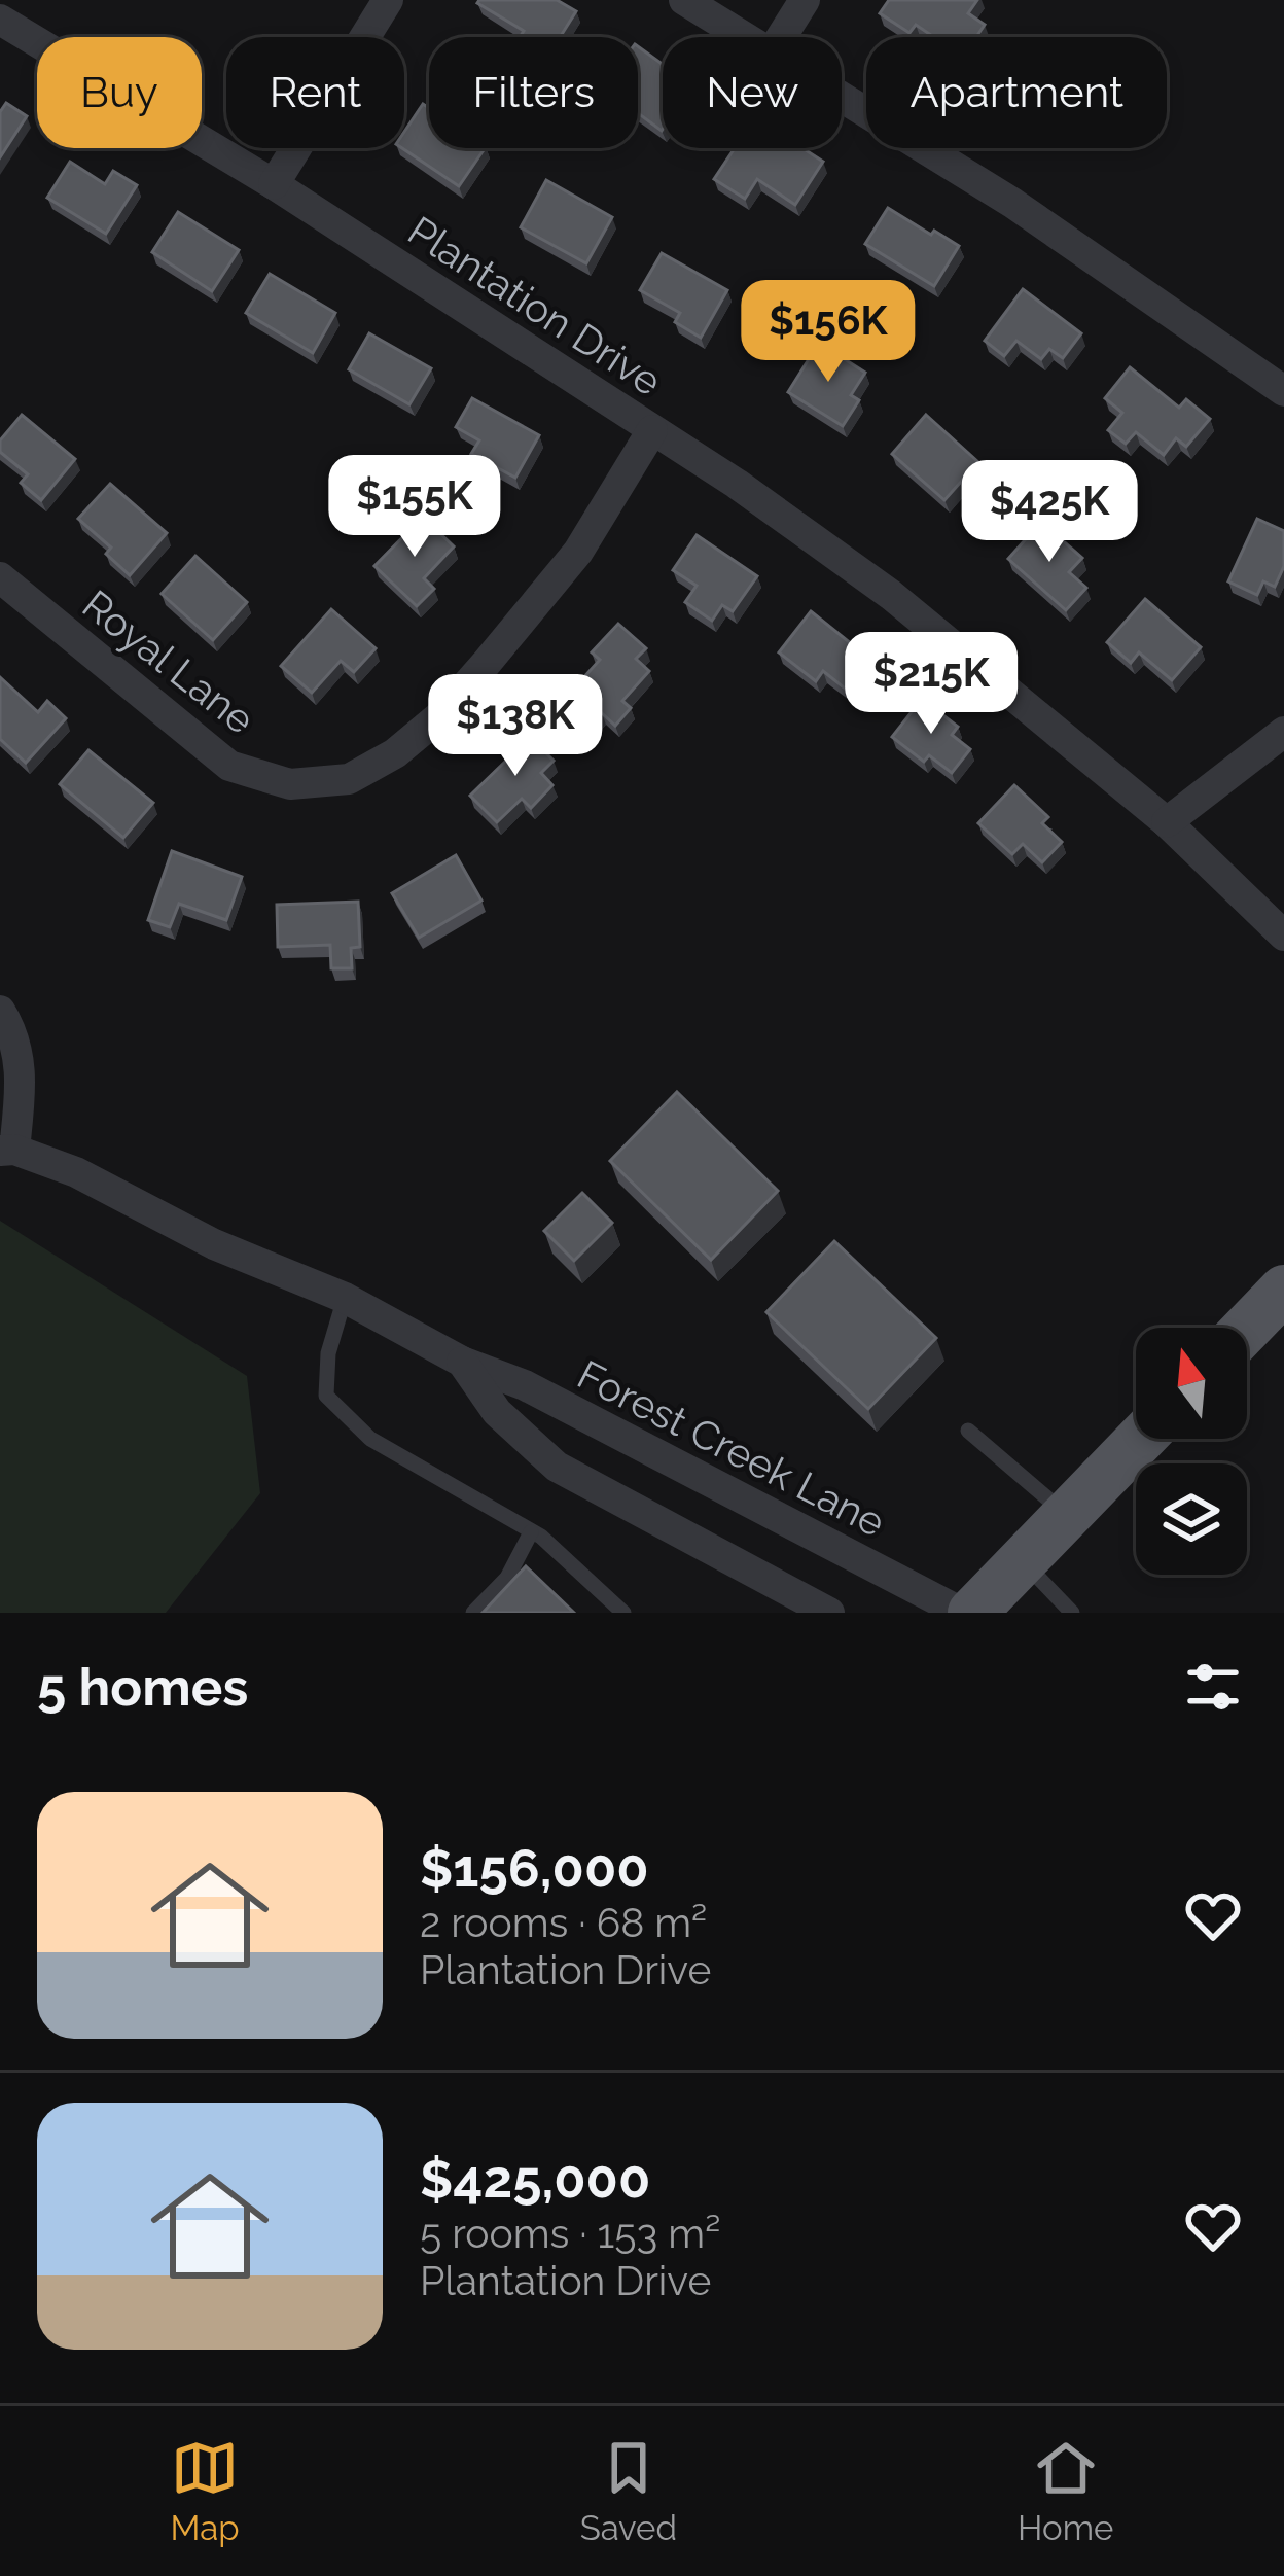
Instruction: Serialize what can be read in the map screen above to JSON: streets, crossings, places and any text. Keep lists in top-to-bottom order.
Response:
{
  "streets": {
    "street": ["Plantation Drive", "Royal Lane", "Forest Creek Lane"]
  },
  "crossings": [
    ["Plantation Drive", "Royal Lane"]
  ],
  "north": "top",
  "page": {
    "chip": [
      "Buy",
      "Rent",
      "Filters",
      "New",
      "Apartment"
    ],
    "price": [
      "$156K",
      "$155K",
      "$425K",
      "$215K",
      "$138K"
    ],
    "heading": "5 homes",
    "list": [
      {
        "name": "$156,000",
        "note": "2 rooms · 68 m² · Plantation Drive"
      },
      {
        "name": "$425,000",
        "note": "5 rooms · 153 m² · Plantation Drive"
      }
    ],
    "tabs": ["Map", "Saved", "Home"]
  }
}
